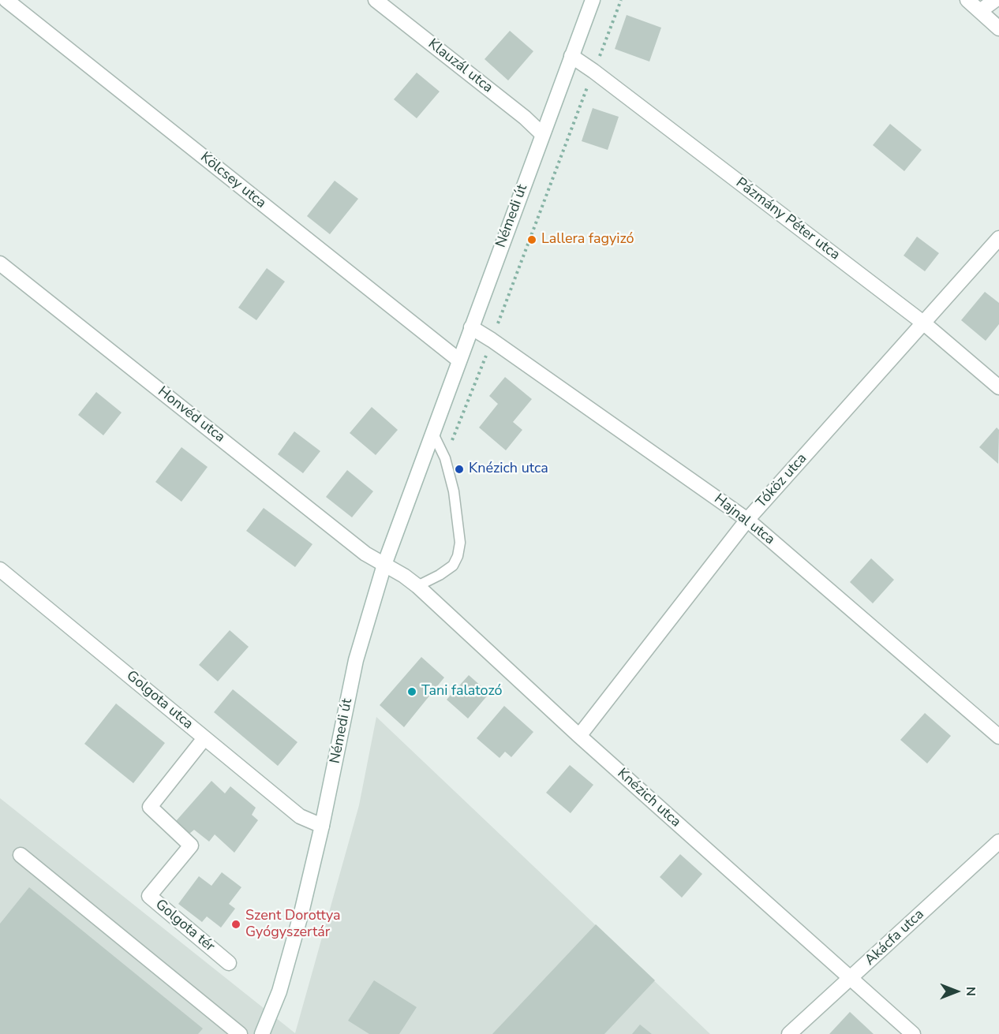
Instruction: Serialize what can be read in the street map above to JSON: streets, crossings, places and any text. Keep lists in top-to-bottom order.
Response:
{
  "streets": {
    "street": [
      "Klauzál utca",
      "Kölcsey utca",
      "Némedi út",
      "Pázmány Péter utca",
      "Honvéd utca",
      "Tóköz utca",
      "Hajnal utca",
      "Golgota utca",
      "Knézich utca",
      "Golgota tér",
      "Akácfa utca"
    ]
  },
  "crossings": [
    ["Klauzál utca", "Némedi út"],
    ["Kölcsey utca", "Némedi út"],
    ["Némedi út", "Pázmány Péter utca"],
    ["Némedi út", "Honvéd utca"],
    ["Némedi út", "Hajnal utca"],
    ["Némedi út", "Golgota utca"],
    ["Némedi út", "Knézich utca"],
    ["Pázmány Péter utca", "Tóköz utca"],
    ["Honvéd utca", "Knézich utca"],
    ["Tóköz utca", "Hajnal utca"],
    ["Tóköz utca", "Knézich utca"],
    ["Golgota utca", "Golgota tér"],
    ["Knézich utca", "Akácfa utca"]
  ],
  "places": [
    "Lallera fagyizó",
    "Knézich utca",
    "Tani falatozó",
    "Szent Dorottya Gyógyszertár"
  ],
  "north": "right"
}
